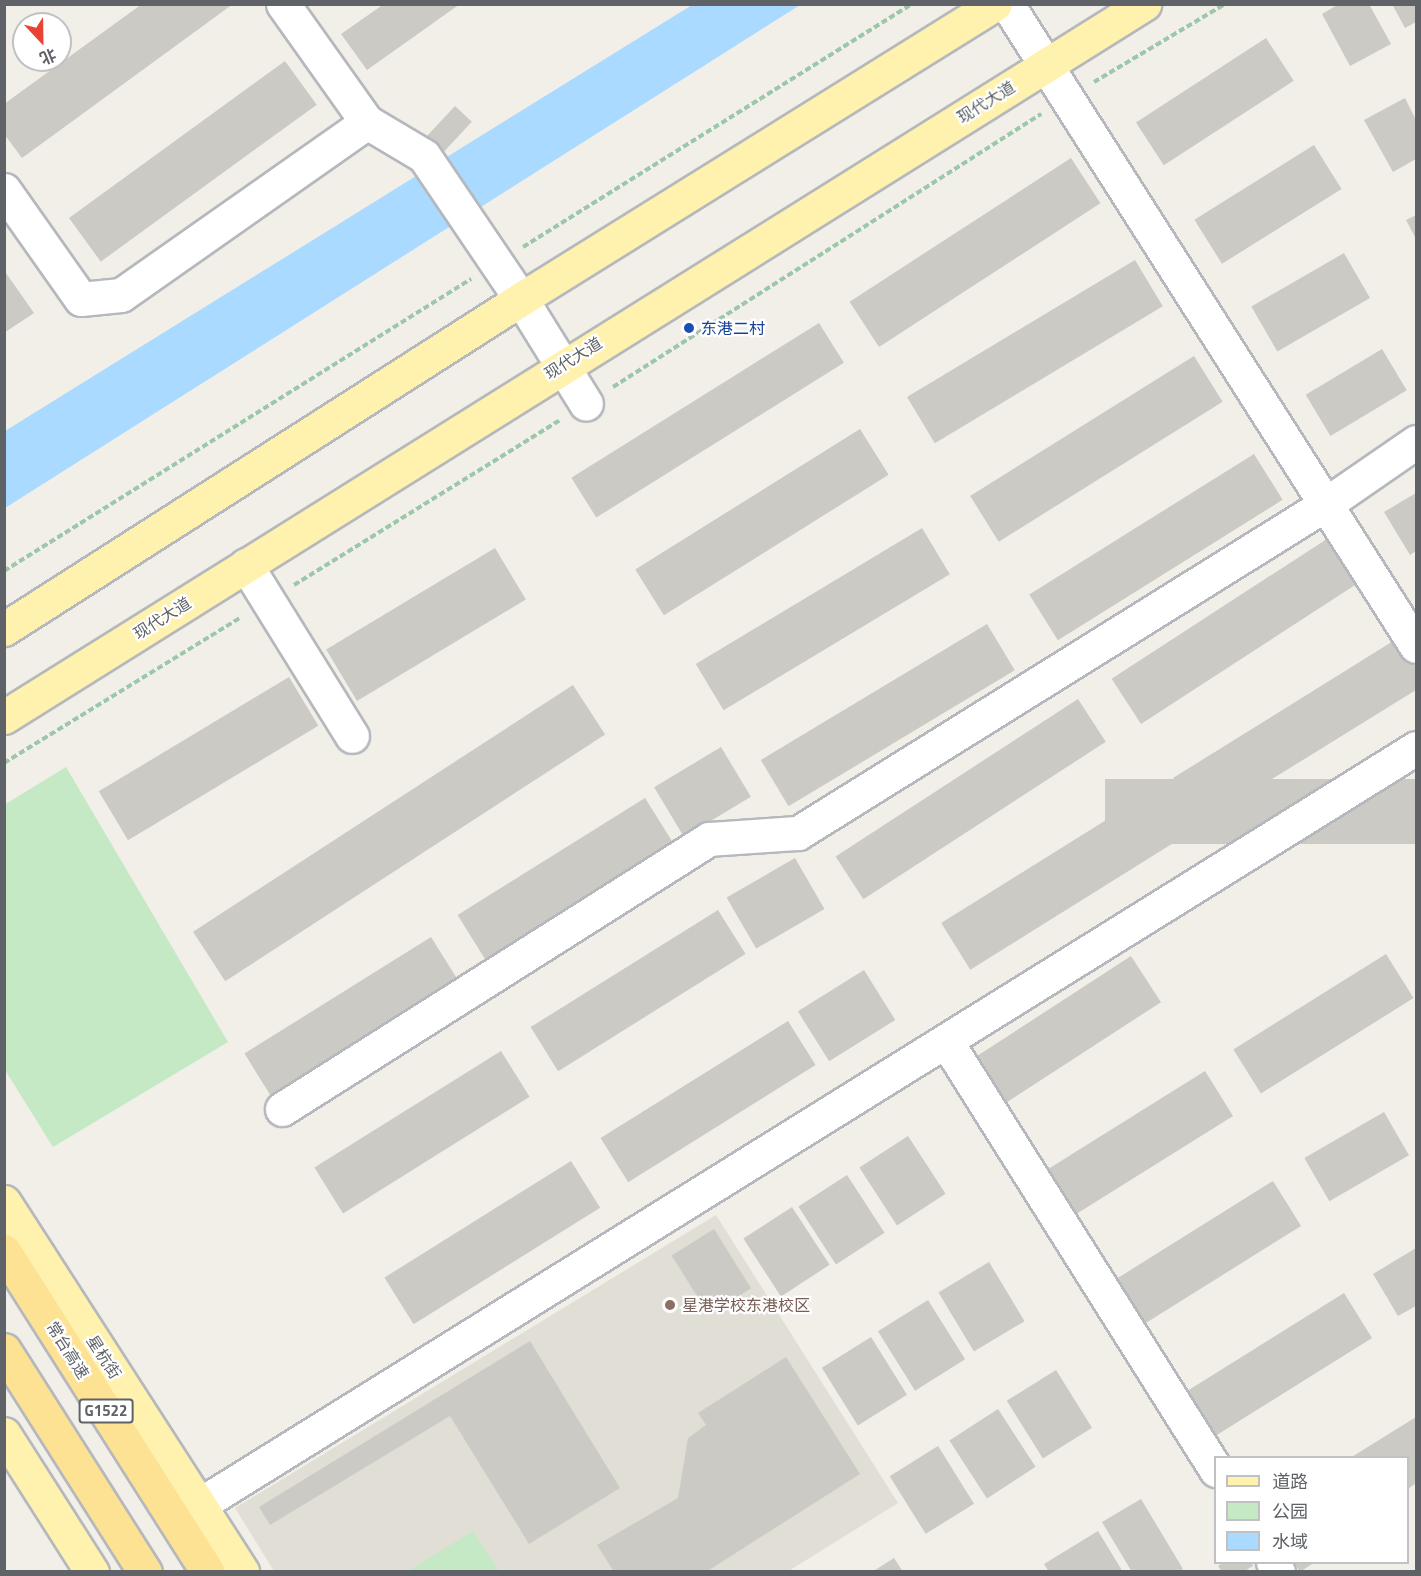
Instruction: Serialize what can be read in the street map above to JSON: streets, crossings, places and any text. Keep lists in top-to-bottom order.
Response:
{
  "streets": {
    "highway": ["常台高速", "G1522"],
    "main road": ["现代大道", "星杭街"]
  },
  "places": ["东港二村", "星港学校东港校区"],
  "legend": ["道路", "公园", "水域"],
  "north": "bottom"
}
